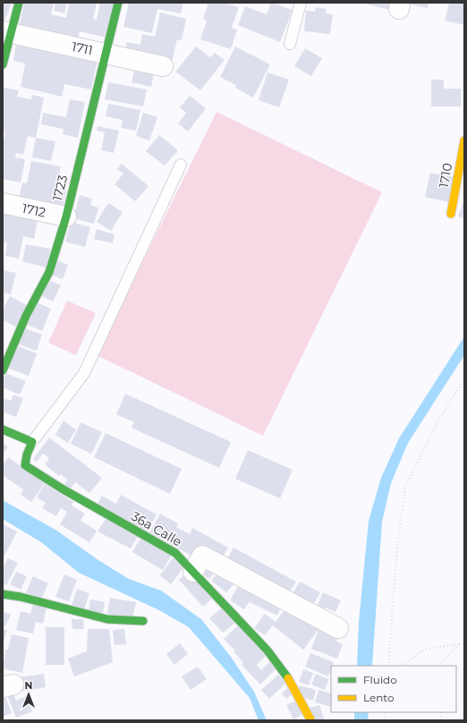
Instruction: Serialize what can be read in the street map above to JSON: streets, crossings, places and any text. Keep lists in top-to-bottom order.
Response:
{
  "streets": {
    "street": [
      "1711",
      "1710",
      "1723",
      "1712",
      "36a Calle"
    ]
  },
  "crossings": [
    ["1711", "1723"],
    ["1723", "1712"]
  ],
  "legend": ["Fluido", "Lento"],
  "north": "top"
}
